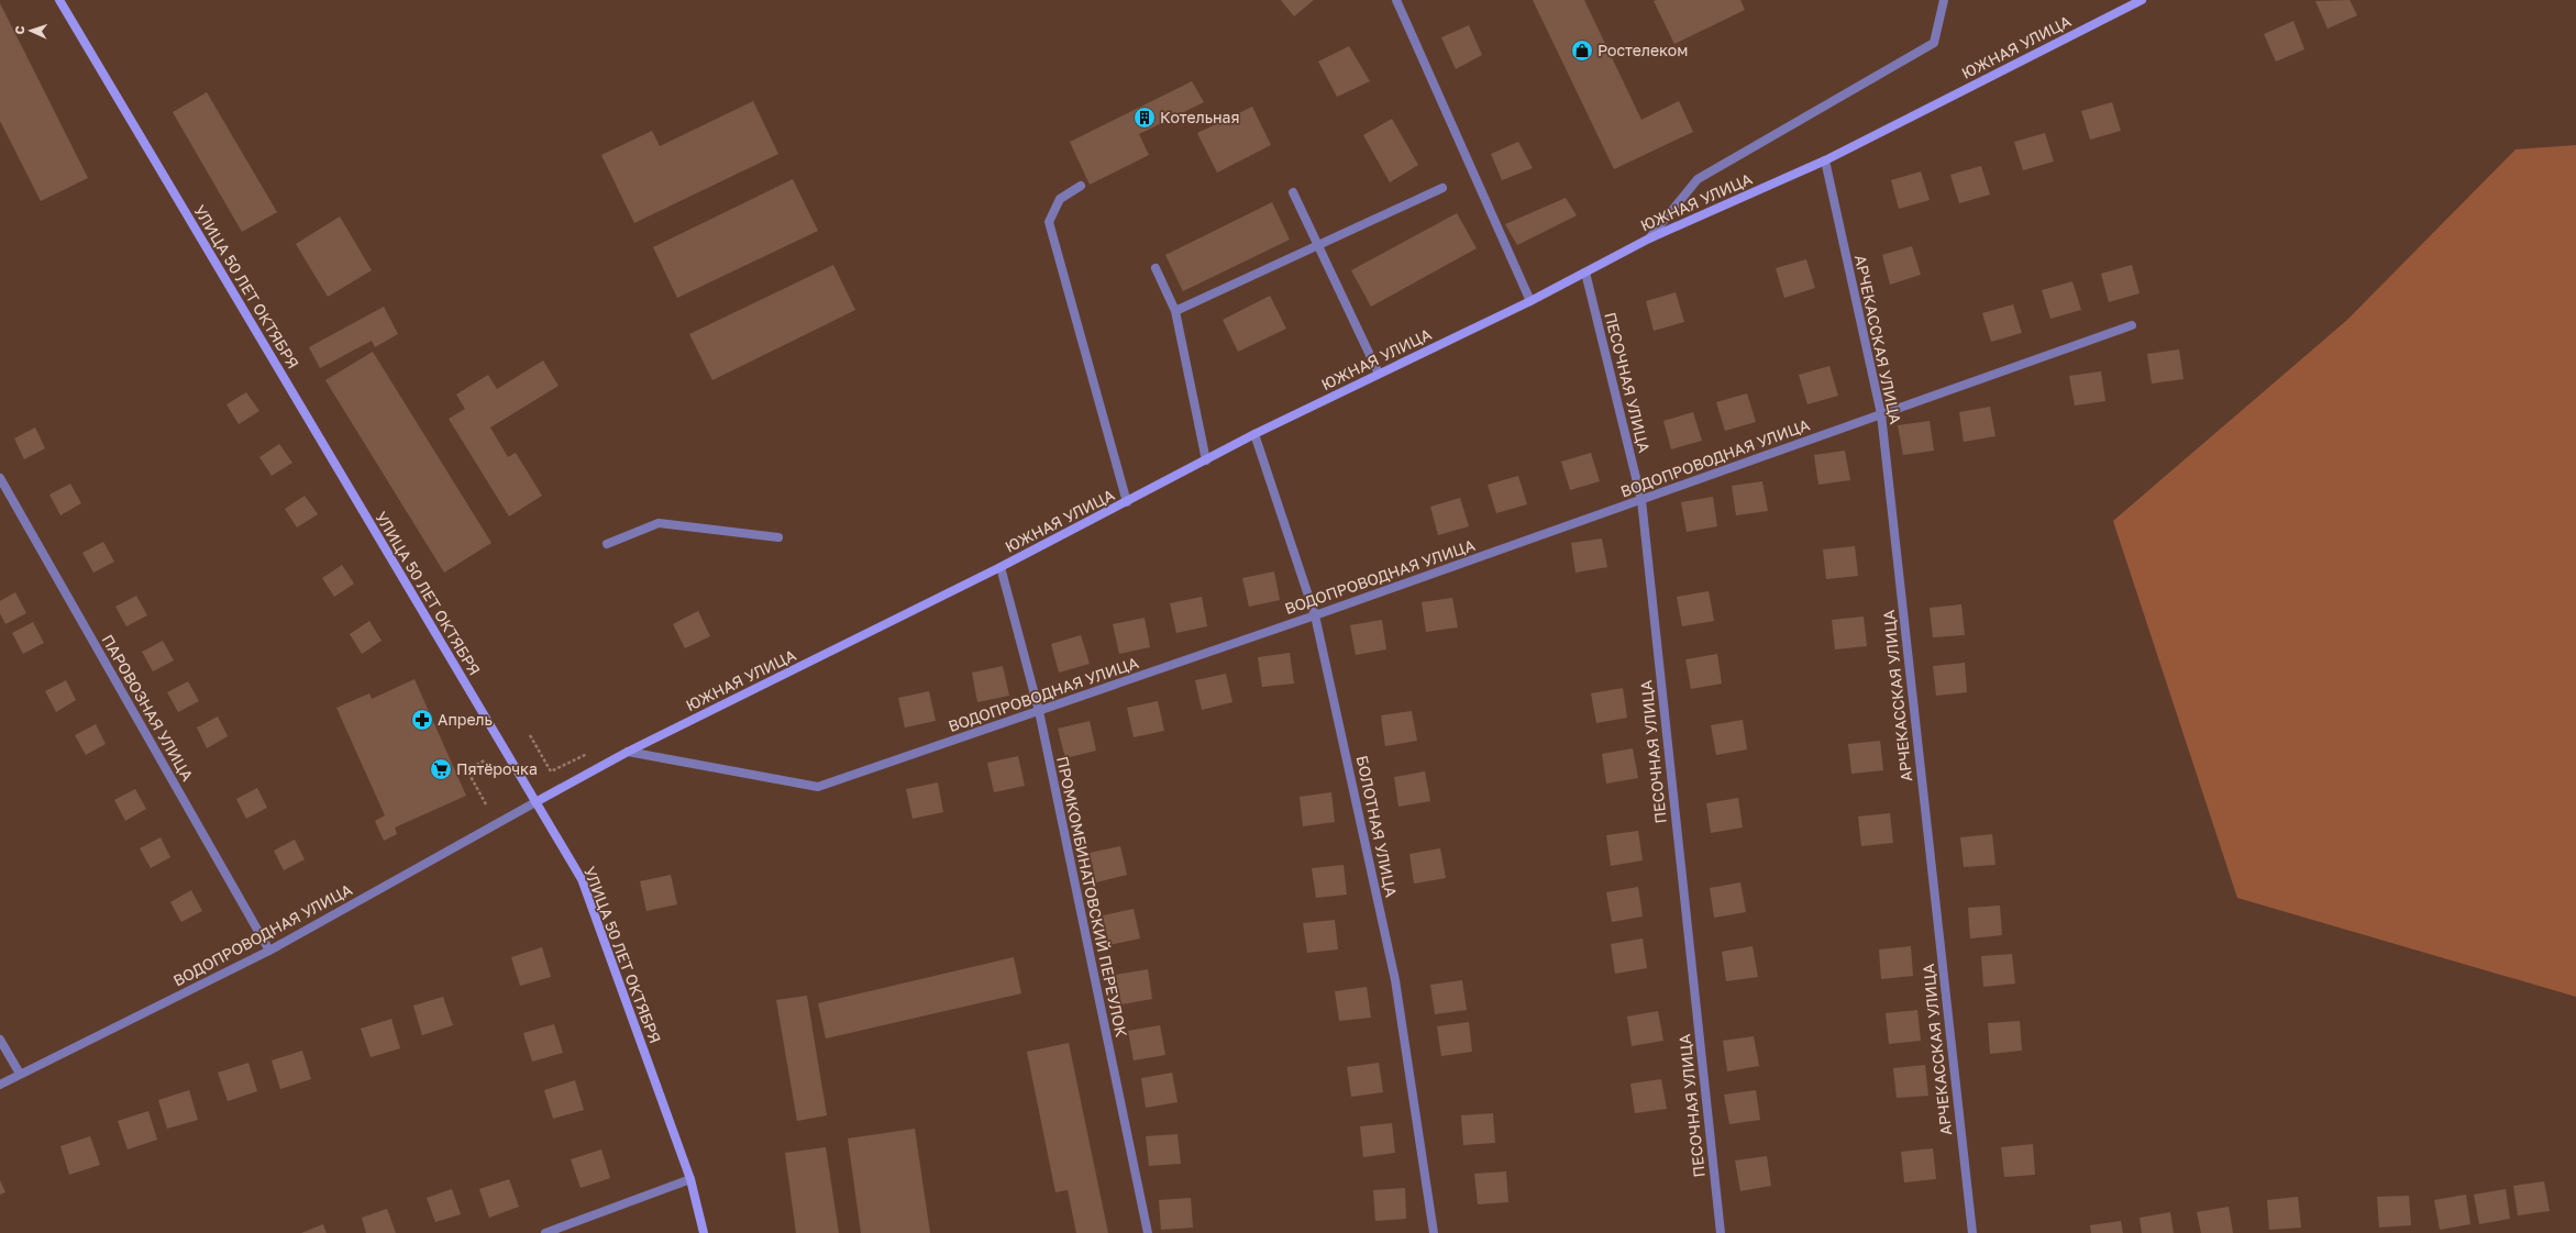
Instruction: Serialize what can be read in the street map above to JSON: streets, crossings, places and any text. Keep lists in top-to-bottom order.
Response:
{
  "streets": {
    "street": [
      "ЮЖНАЯ УЛИЦА",
      "УЛИЦА 50 ЛЕТ ОКТЯБРЯ",
      "АРЧЕКАССКАЯ УЛИЦА",
      "ПЕСОЧНАЯ УЛИЦА",
      "ВОДОПРОВОДНАЯ УЛИЦА",
      "ПАРОВОЗНАЯ УЛИЦА",
      "БОЛОТНАЯ УЛИЦА",
      "ПРОМКОМБИНАТОВСКИЙ ПЕРЕУЛОК"
    ]
  },
  "crossings": [
    ["ЮЖНАЯ УЛИЦА", "УЛИЦА 50 ЛЕТ ОКТЯБРЯ"],
    ["ЮЖНАЯ УЛИЦА", "АРЧЕКАССКАЯ УЛИЦА"],
    ["ЮЖНАЯ УЛИЦА", "ПЕСОЧНАЯ УЛИЦА"],
    ["ЮЖНАЯ УЛИЦА", "ВОДОПРОВОДНАЯ УЛИЦА"],
    ["ЮЖНАЯ УЛИЦА", "БОЛОТНАЯ УЛИЦА"],
    ["ЮЖНАЯ УЛИЦА", "ПРОМКОМБИНАТОВСКИЙ ПЕРЕУЛОК"],
    ["УЛИЦА 50 ЛЕТ ОКТЯБРЯ", "ВОДОПРОВОДНАЯ УЛИЦА"],
    ["АРЧЕКАССКАЯ УЛИЦА", "ВОДОПРОВОДНАЯ УЛИЦА"],
    ["ПЕСОЧНАЯ УЛИЦА", "ВОДОПРОВОДНАЯ УЛИЦА"],
    ["ВОДОПРОВОДНАЯ УЛИЦА", "ПАРОВОЗНАЯ УЛИЦА"],
    ["ВОДОПРОВОДНАЯ УЛИЦА", "БОЛОТНАЯ УЛИЦА"],
    ["ВОДОПРОВОДНАЯ УЛИЦА", "ПРОМКОМБИНАТОВСКИЙ ПЕРЕУЛОК"]
  ],
  "places": {
    "shop": ["Ростелеком"],
    "building": ["Котельная"],
    "pharmacy": ["Апрель"],
    "supermarket": ["Пятёрочка"]
  },
  "north": "left"
}
